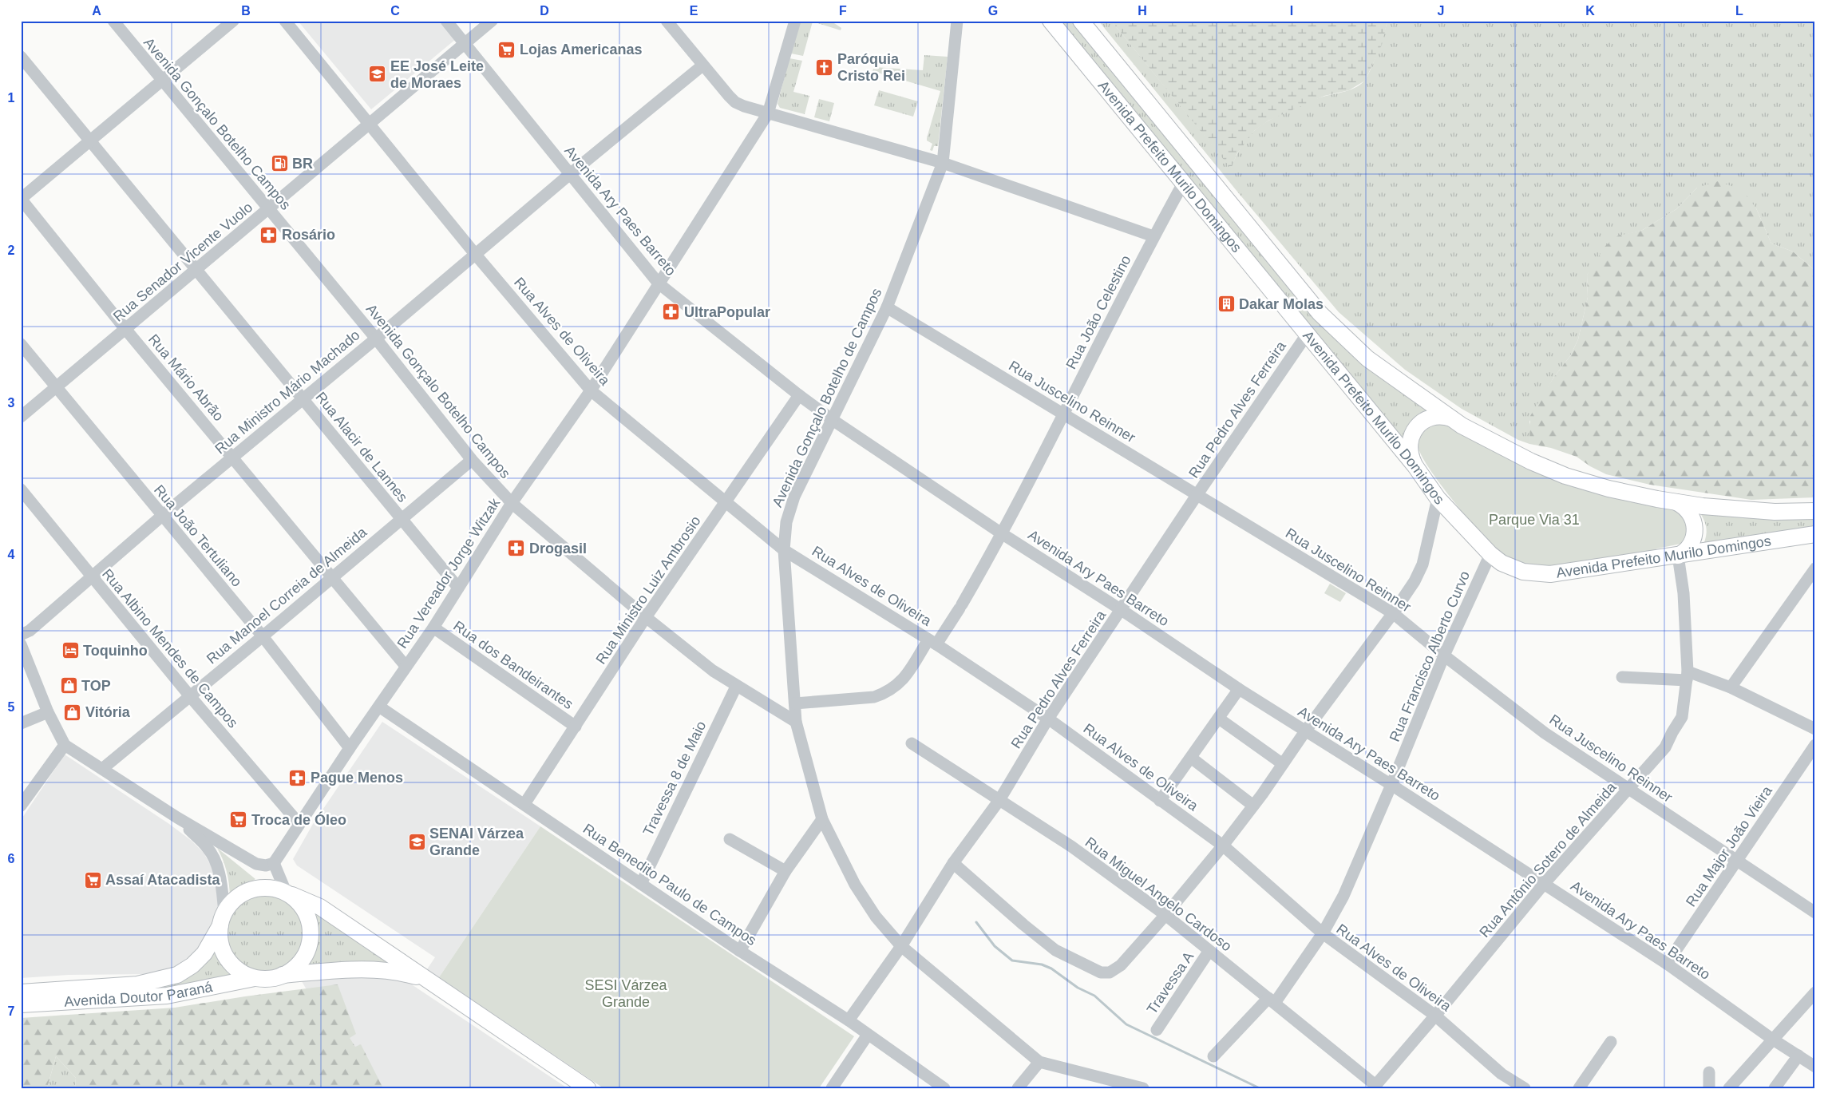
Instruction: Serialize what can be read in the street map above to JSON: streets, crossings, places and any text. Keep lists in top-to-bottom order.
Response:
{
  "streets": {
    "main road": ["Avenida Prefeito Murilo Domingos", "Avenida Doutor Paraná"],
    "street": [
      "Avenida Gonçalo Botelho Campos",
      "Avenida Ary Paes Barreto",
      "Rua Senador Vicente Vuolo",
      "Rua João Celestino",
      "Rua Alves de Oliveira",
      "Rua Mário Abrão",
      "Rua Ministro Mário Machado",
      "Avenida Gonçalo Botelho de Campos",
      "Rua Juscelino Reinner",
      "Rua Pedro Alves Ferreira",
      "Rua Alacir de Lannes",
      "Rua João Tertuliano",
      "Rua Vereador Jorge Witzak",
      "Rua Ministro Luiz Ambrosio",
      "Rua Manoel Correia de Almeida",
      "Rua Albino Mendes de Campos",
      "Rua Francisco Alberto Curvo",
      "Rua dos Bandeirantes",
      "Travessa 8 de Maio",
      "Rua Major João Vieira",
      "Rua Antônio Sotero de Almeida",
      "Rua Benedito Paulo de Campos",
      "Rua Miguel Angelo Cardoso",
      "Travessa A"
    ]
  },
  "crossings": [
    ["Avenida Gonçalo Botelho Campos", "Rua Senador Vicente Vuolo"],
    ["Avenida Gonçalo Botelho Campos", "Rua Ministro Mário Machado"],
    ["Avenida Gonçalo Botelho Campos", "Avenida Gonçalo Botelho de Campos"],
    ["Avenida Gonçalo Botelho Campos", "Rua Vereador Jorge Witzak"],
    ["Avenida Gonçalo Botelho Campos", "Rua Ministro Luiz Ambrosio"],
    ["Avenida Gonçalo Botelho Campos", "Rua Manoel Correia de Almeida"],
    ["Avenida Gonçalo Botelho Campos", "Travessa 8 de Maio"],
    ["Avenida Prefeito Murilo Domingos", "Rua João Celestino"],
    ["Avenida Prefeito Murilo Domingos", "Rua Pedro Alves Ferreira"],
    ["Avenida Prefeito Murilo Domingos", "Rua Francisco Alberto Curvo"],
    ["Avenida Prefeito Murilo Domingos", "Rua Antônio Sotero de Almeida"],
    ["Avenida Ary Paes Barreto", "Rua Senador Vicente Vuolo"],
    ["Avenida Ary Paes Barreto", "Rua João Celestino"],
    ["Avenida Ary Paes Barreto", "Rua Ministro Mário Machado"],
    ["Avenida Ary Paes Barreto", "Avenida Gonçalo Botelho de Campos"],
    ["Avenida Ary Paes Barreto", "Rua Pedro Alves Ferreira"],
    ["Avenida Ary Paes Barreto", "Rua Vereador Jorge Witzak"],
    ["Avenida Ary Paes Barreto", "Rua Ministro Luiz Ambrosio"],
    ["Avenida Ary Paes Barreto", "Rua Francisco Alberto Curvo"],
    ["Avenida Ary Paes Barreto", "Rua Major João Vieira"],
    ["Avenida Ary Paes Barreto", "Rua Antônio Sotero de Almeida"],
    ["Rua Senador Vicente Vuolo", "Rua Alves de Oliveira"],
    ["Rua Senador Vicente Vuolo", "Rua Mário Abrão"],
    ["Rua Senador Vicente Vuolo", "Rua Alacir de Lannes"],
    ["Rua Senador Vicente Vuolo", "Rua João Tertuliano"],
    ["Rua João Celestino", "Rua Alves de Oliveira"],
    ["Rua João Celestino", "Avenida Gonçalo Botelho de Campos"],
    ["Rua João Celestino", "Rua Juscelino Reinner"],
    ["Rua Alves de Oliveira", "Rua Ministro Mário Machado"],
    ["Rua Alves de Oliveira", "Avenida Gonçalo Botelho de Campos"],
    ["Rua Alves de Oliveira", "Rua Pedro Alves Ferreira"],
    ["Rua Alves de Oliveira", "Rua Vereador Jorge Witzak"],
    ["Rua Alves de Oliveira", "Rua Ministro Luiz Ambrosio"],
    ["Rua Alves de Oliveira", "Rua Francisco Alberto Curvo"],
    ["Rua Alves de Oliveira", "Rua Antônio Sotero de Almeida"],
    ["Rua Mário Abrão", "Rua Ministro Mário Machado"],
    ["Rua Mário Abrão", "Rua Vereador Jorge Witzak"],
    ["Rua Mário Abrão", "Rua Manoel Correia de Almeida"],
    ["Rua Ministro Mário Machado", "Rua Alacir de Lannes"],
    ["Rua Ministro Mário Machado", "Rua João Tertuliano"],
    ["Rua Ministro Mário Machado", "Rua Albino Mendes de Campos"],
    ["Avenida Gonçalo Botelho de Campos", "Rua Juscelino Reinner"],
    ["Avenida Gonçalo Botelho de Campos", "Rua Pedro Alves Ferreira"],
    ["Rua Juscelino Reinner", "Rua Pedro Alves Ferreira"],
    ["Rua Juscelino Reinner", "Rua Francisco Alberto Curvo"],
    ["Rua Juscelino Reinner", "Rua Major João Vieira"],
    ["Rua Juscelino Reinner", "Rua Antônio Sotero de Almeida"],
    ["Rua Pedro Alves Ferreira", "Rua Benedito Paulo de Campos"],
    ["Rua Pedro Alves Ferreira", "Rua Miguel Angelo Cardoso"],
    ["Rua Alacir de Lannes", "Rua Vereador Jorge Witzak"],
    ["Rua Alacir de Lannes", "Rua Manoel Correia de Almeida"],
    ["Rua João Tertuliano", "Rua Vereador Jorge Witzak"],
    ["Rua João Tertuliano", "Rua Manoel Correia de Almeida"],
    ["Rua Vereador Jorge Witzak", "Rua Albino Mendes de Campos"],
    ["Rua Vereador Jorge Witzak", "Rua dos Bandeirantes"],
    ["Rua Vereador Jorge Witzak", "Rua Benedito Paulo de Campos"],
    ["Rua Ministro Luiz Ambrosio", "Rua dos Bandeirantes"],
    ["Rua Ministro Luiz Ambrosio", "Rua Benedito Paulo de Campos"],
    ["Rua Manoel Correia de Almeida", "Rua Albino Mendes de Campos"],
    ["Rua Francisco Alberto Curvo", "Rua Miguel Angelo Cardoso"],
    ["Travessa 8 de Maio", "Rua Benedito Paulo de Campos"],
    ["Rua Antônio Sotero de Almeida", "Rua Miguel Angelo Cardoso"],
    ["Rua Miguel Angelo Cardoso", "Travessa A"]
  ],
  "parks": ["Parque Via 31", "SESI Várzea Grande"],
  "places": {
    "supermarket": ["Lojas Americanas", "Troca de Óleo", "Assaí Atacadista"],
    "church": ["Paróquia Cristo Rei"],
    "school or university": ["EE José Leite de Moraes", "SENAI Várzea Grande"],
    "fuel station": ["BR"],
    "pharmacy": [
      "Rosário",
      "UltraPopular",
      "Drogasil",
      "Pague Menos"
    ],
    "building": ["Dakar Molas"],
    "hotel": ["Toquinho"],
    "shop": ["TOP", "Vitória"]
  },
  "grid": {
    "columns": [
      "A",
      "B",
      "C",
      "D",
      "E",
      "F",
      "G",
      "H",
      "I",
      "J",
      "K",
      "L"
    ],
    "rows": [
      "1",
      "2",
      "3",
      "4",
      "5",
      "6",
      "7"
    ]
  }
}
